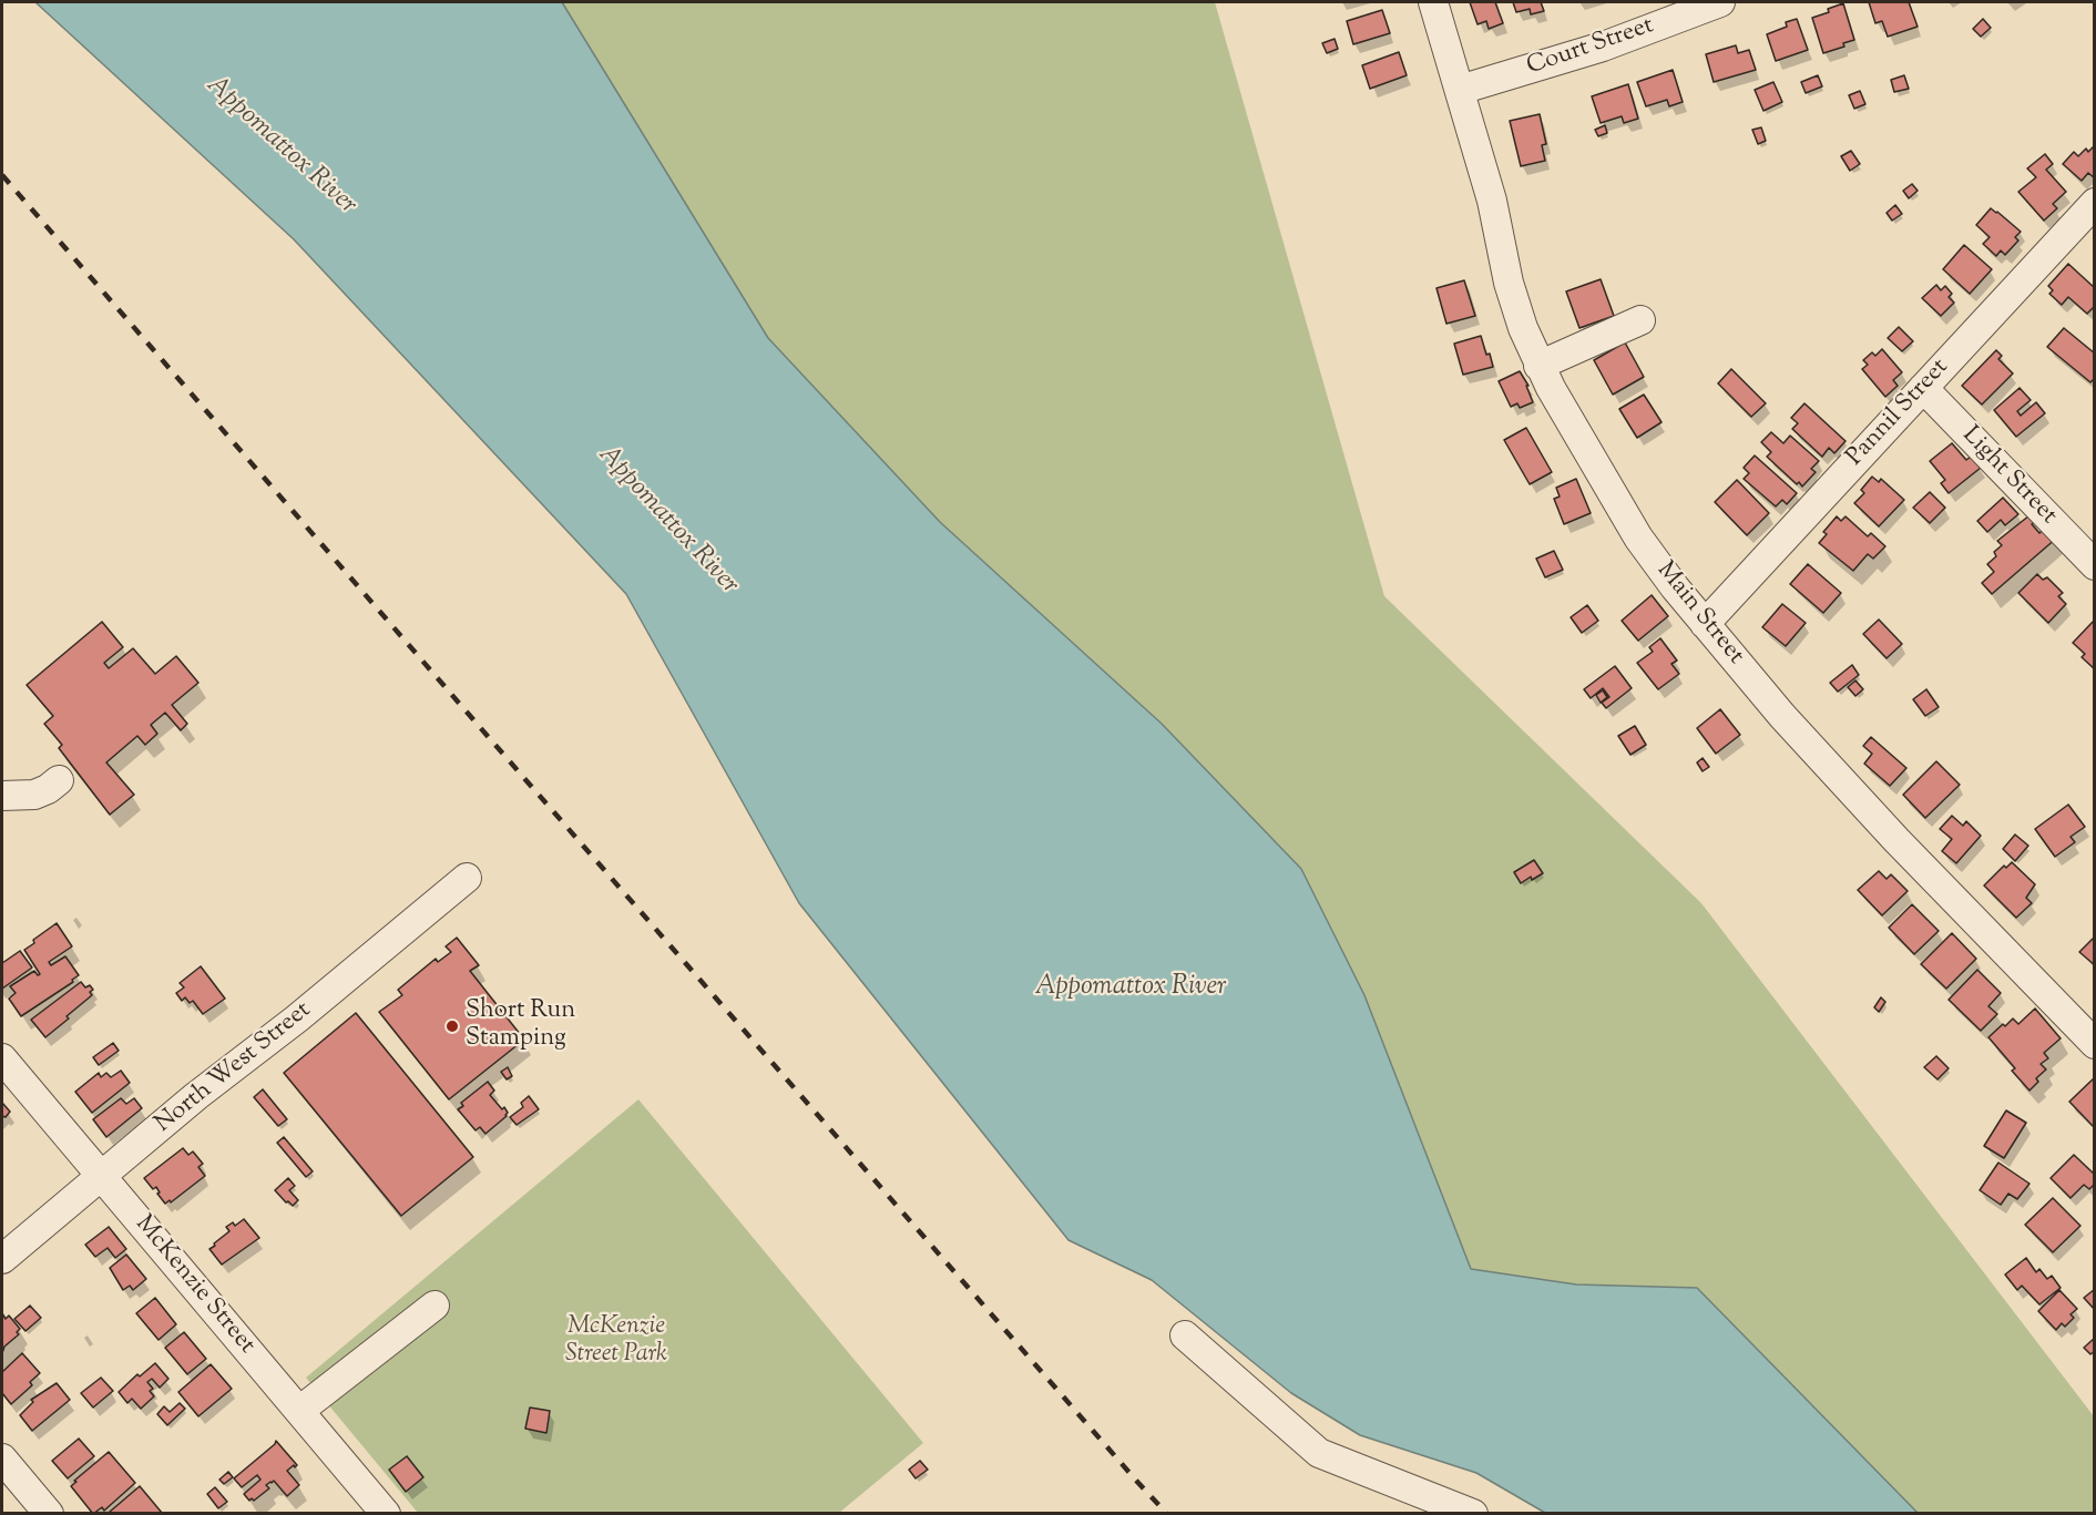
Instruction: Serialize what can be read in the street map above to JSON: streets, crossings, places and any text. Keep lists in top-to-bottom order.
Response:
{
  "streets": {
    "street": [
      "Court Street",
      "Pannil Street",
      "Light Street",
      "Main Street",
      "North West Street",
      "McKenzie Street"
    ]
  },
  "crossings": [
    ["Court Street", "Main Street"],
    ["Pannil Street", "Light Street"],
    ["Pannil Street", "Main Street"],
    ["North West Street", "McKenzie Street"]
  ],
  "water": ["Appomattox River"],
  "parks": ["McKenzie Street Park"],
  "places": ["Short Run Stamping"]
}
